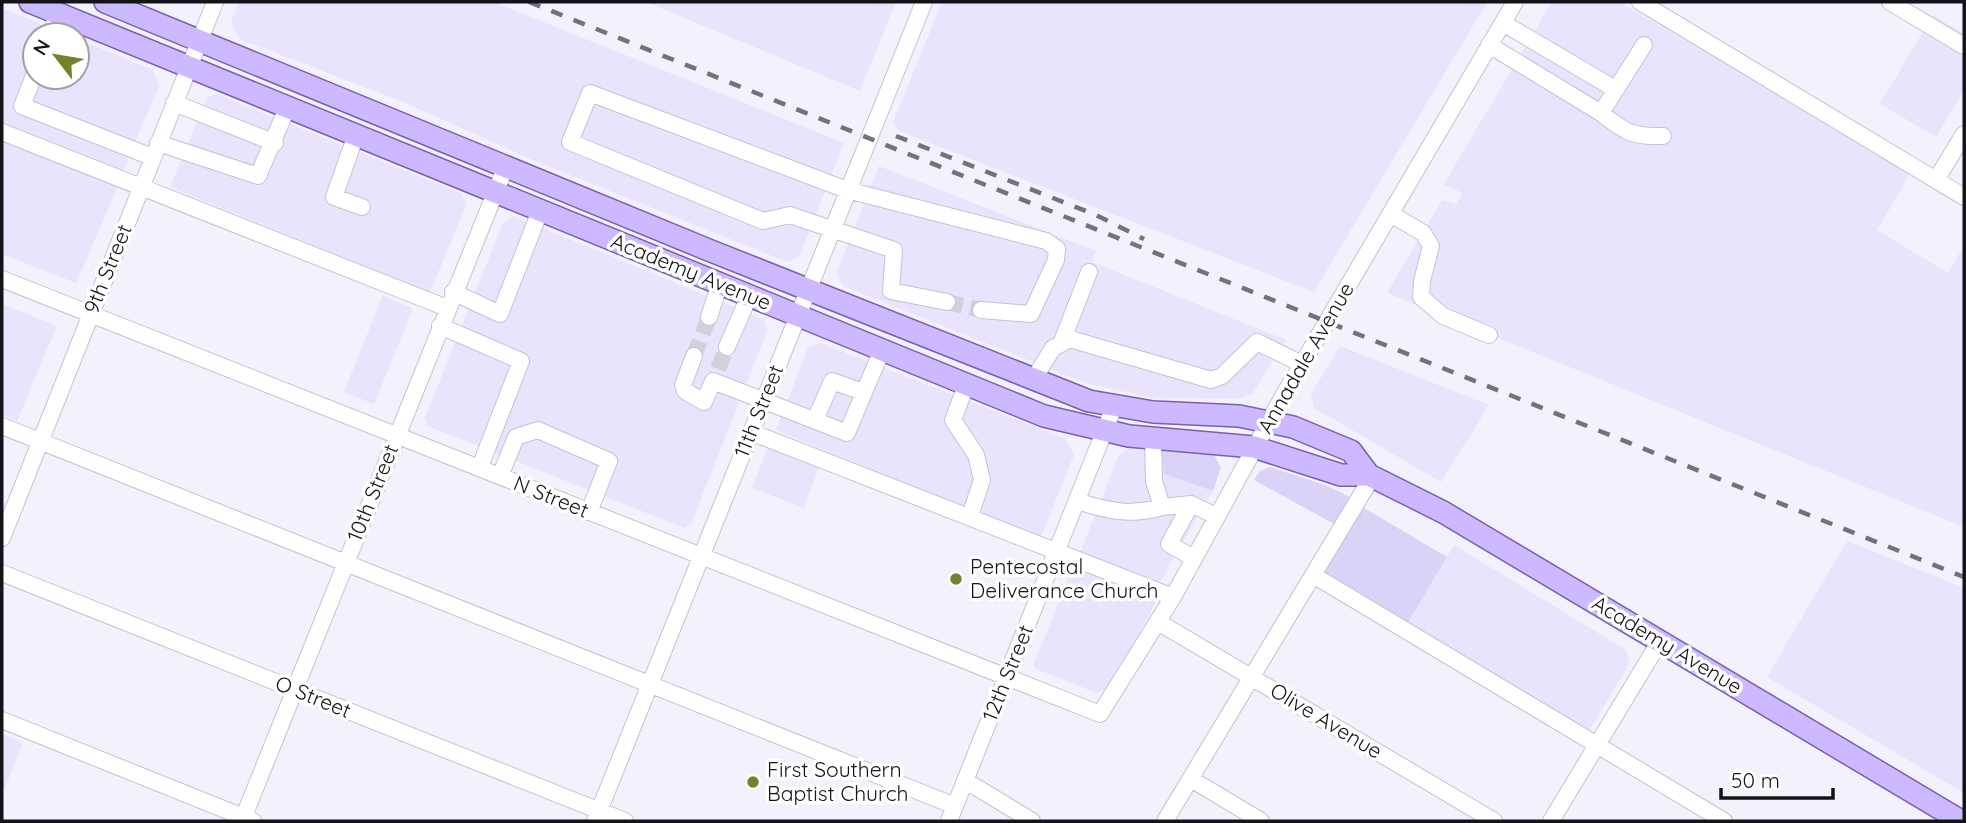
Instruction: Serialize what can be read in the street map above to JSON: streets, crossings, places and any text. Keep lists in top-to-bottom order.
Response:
{
  "streets": {
    "main road": ["Academy Avenue"],
    "street": [
      "9th Street",
      "Annadale Avenue",
      "11th Street",
      "10th Street",
      "N Street",
      "12th Street",
      "O Street",
      "Olive Avenue"
    ]
  },
  "crossings": [
    ["9th Street", "Academy Avenue"],
    ["9th Street", "N Street"],
    ["Academy Avenue", "Annadale Avenue"],
    ["Academy Avenue", "11th Street"],
    ["Academy Avenue", "10th Street"],
    ["Academy Avenue", "12th Street"],
    ["Annadale Avenue", "N Street"],
    ["Annadale Avenue", "Olive Avenue"],
    ["11th Street", "N Street"],
    ["11th Street", "O Street"],
    ["10th Street", "N Street"],
    ["10th Street", "O Street"],
    ["N Street", "12th Street"]
  ],
  "places": ["Pentecostal Deliverance Church", "First Southern Baptist Church"],
  "scale_bar": "50 m",
  "north": "top left"
}
